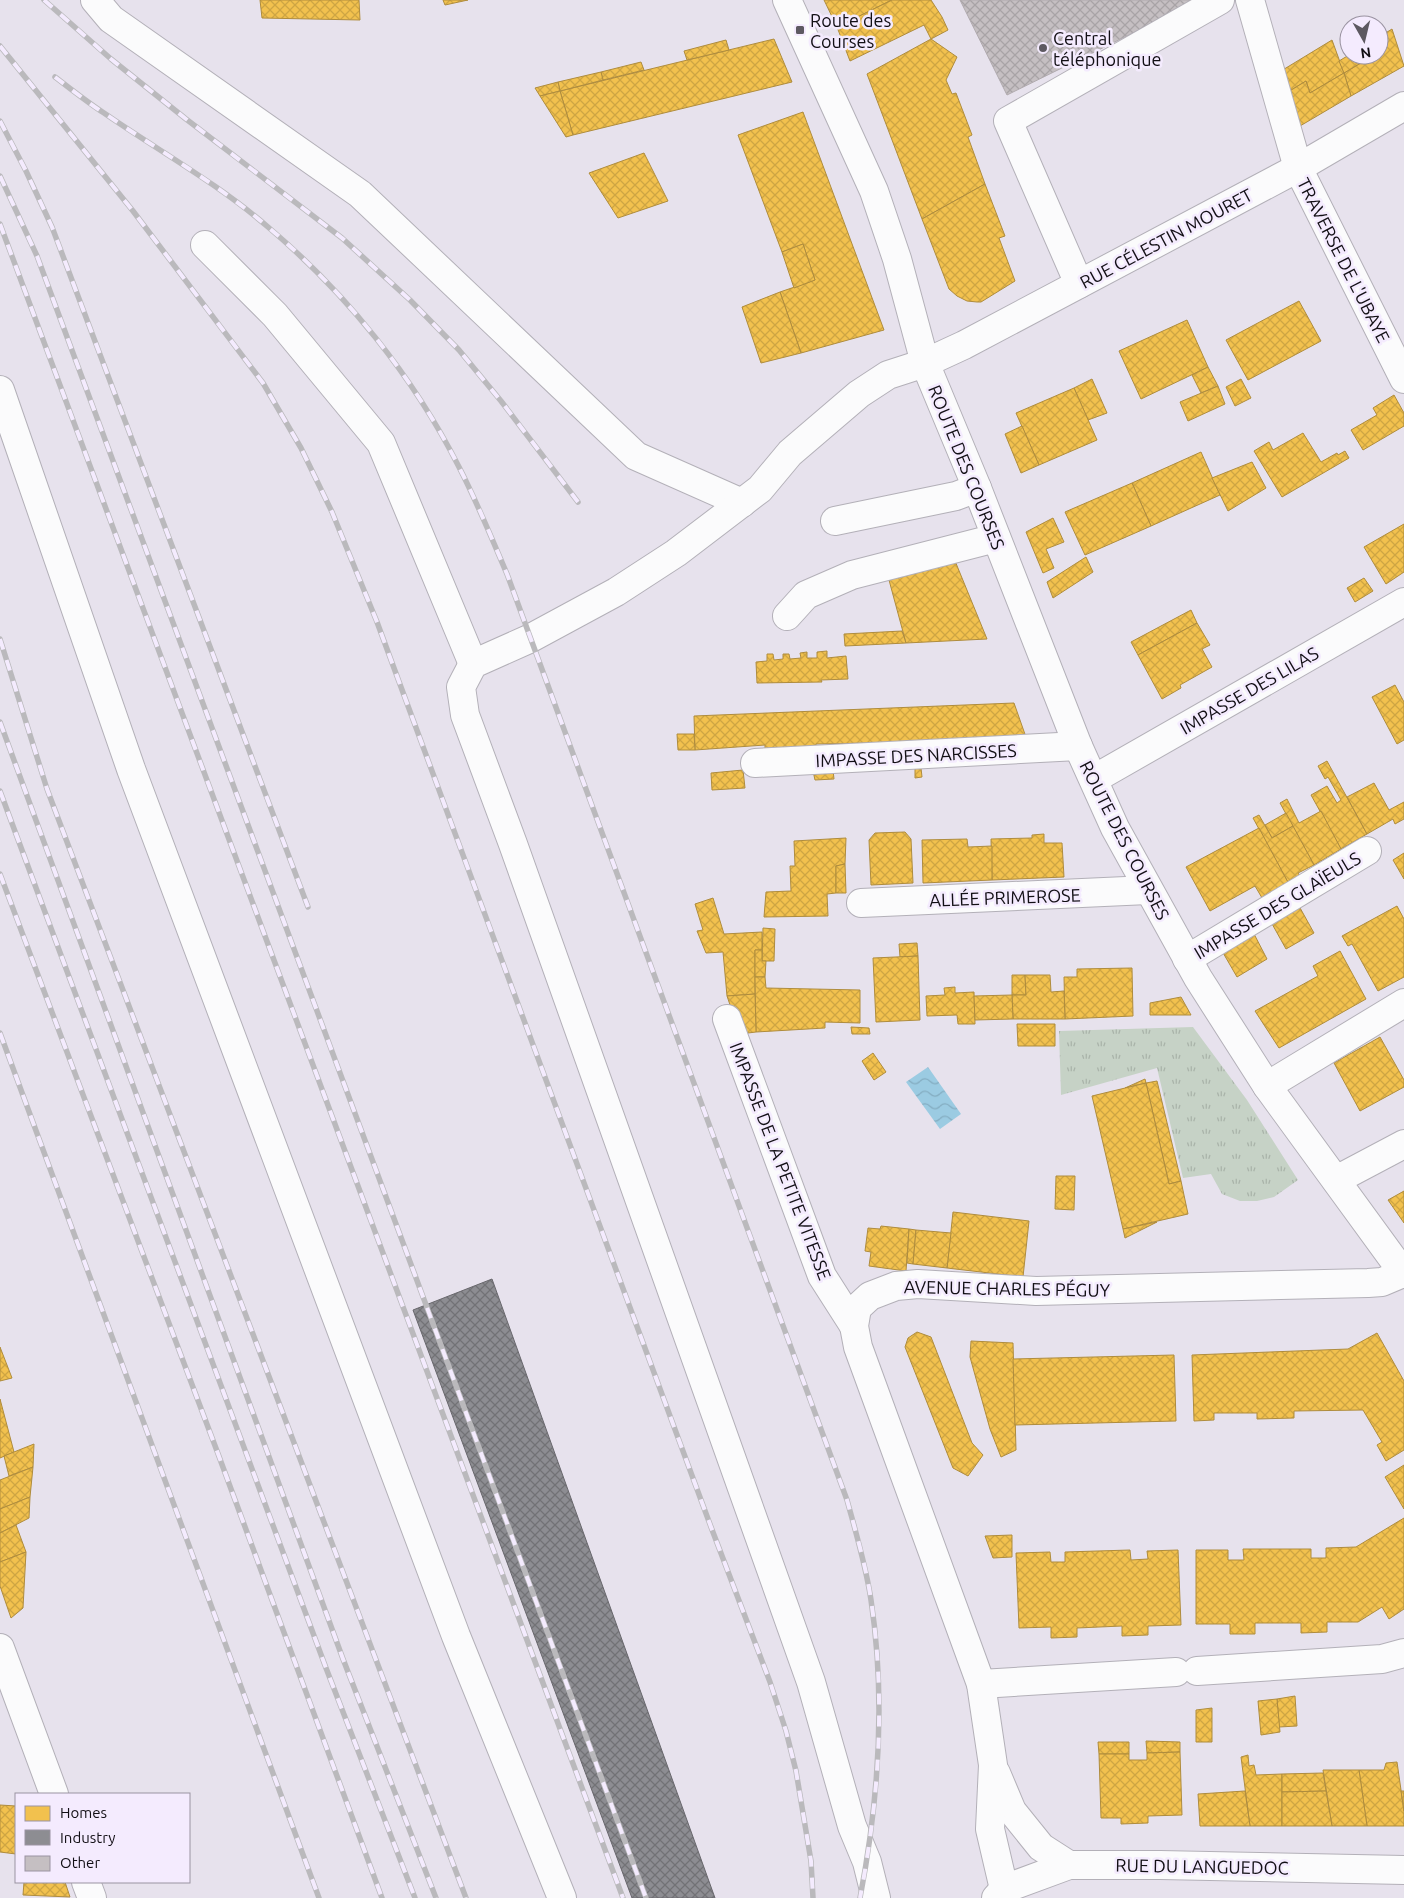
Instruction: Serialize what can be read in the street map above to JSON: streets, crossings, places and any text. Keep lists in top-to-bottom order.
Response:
{
  "streets": {
    "street": [
      "RUE CÉLESTIN MOURET",
      "TRAVERSE DE L'UBAYE",
      "ROUTE DES COURSES",
      "IMPASSE DES LILAS",
      "IMPASSE DES NARCISSES",
      "ALLÉE PRIMEROSE",
      "IMPASSE DES GLAÏEULS",
      "IMPASSE DE LA PETITE VITESSE",
      "AVENUE CHARLES PÉGUY",
      "RUE DU LANGUEDOC"
    ]
  },
  "crossings": [
    ["RUE CÉLESTIN MOURET", "TRAVERSE DE L'UBAYE"],
    ["RUE CÉLESTIN MOURET", "ROUTE DES COURSES"],
    ["ROUTE DES COURSES", "IMPASSE DES LILAS"],
    ["ROUTE DES COURSES", "IMPASSE DES NARCISSES"],
    ["ROUTE DES COURSES", "ALLÉE PRIMEROSE"],
    ["ROUTE DES COURSES", "IMPASSE DES GLAÏEULS"],
    ["ROUTE DES COURSES", "AVENUE CHARLES PÉGUY"],
    ["IMPASSE DE LA PETITE VITESSE", "AVENUE CHARLES PÉGUY"]
  ],
  "places": {
    "transit": ["Route des Courses"],
    "other": ["Central téléphonique"]
  },
  "legend": ["Homes", "Industry", "Other"],
  "north": "bottom"
}
